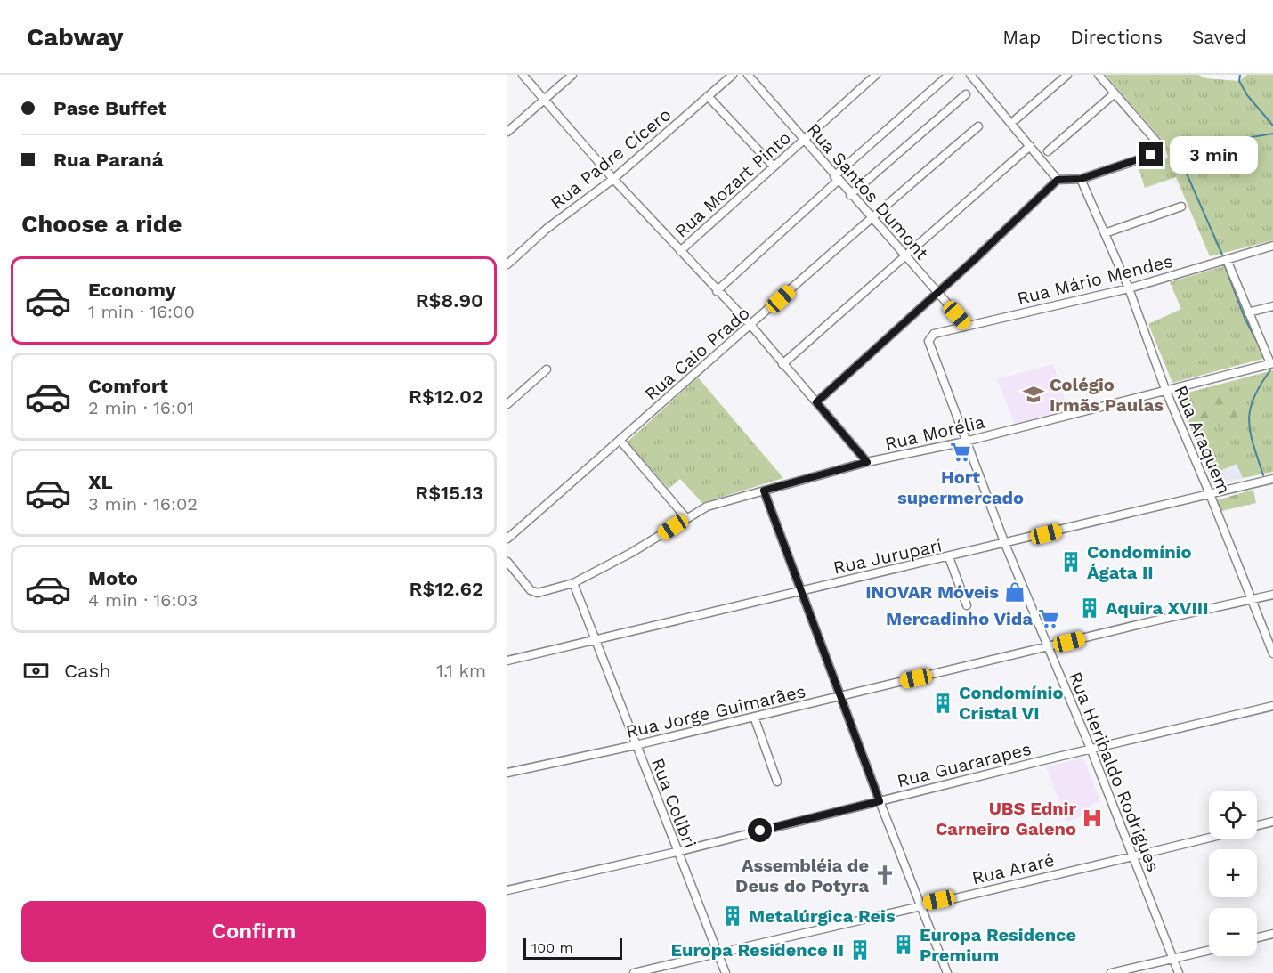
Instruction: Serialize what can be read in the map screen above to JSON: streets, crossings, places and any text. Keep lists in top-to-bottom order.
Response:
{
  "streets": {
    "street": [
      "Rua Padre Cícero",
      "Rua Mozart Pinto",
      "Rua Santos Dumont",
      "Rua Mário Mendes",
      "Rua Caio Prado",
      "Rua Morélia",
      "Rua Araquem",
      "Rua Juruparí",
      "Rua Jorge Guimarães",
      "Rua Guararapes",
      "Rua Heribaldo Rodrigues",
      "Rua Colibri",
      "Rua Araré"
    ]
  },
  "crossings": [
    ["Rua Mozart Pinto", "Rua Santos Dumont"],
    ["Rua Santos Dumont", "Rua Mário Mendes"],
    ["Rua Santos Dumont", "Rua Caio Prado"],
    ["Rua Mário Mendes", "Rua Araquem"],
    ["Rua Mário Mendes", "Rua Heribaldo Rodrigues"],
    ["Rua Morélia", "Rua Araquem"],
    ["Rua Morélia", "Rua Heribaldo Rodrigues"],
    ["Rua Morélia", "Rua Colibri"],
    ["Rua Araquem", "Rua Juruparí"],
    ["Rua Araquem", "Rua Jorge Guimarães"],
    ["Rua Juruparí", "Rua Heribaldo Rodrigues"],
    ["Rua Juruparí", "Rua Colibri"],
    ["Rua Jorge Guimarães", "Rua Heribaldo Rodrigues"],
    ["Rua Jorge Guimarães", "Rua Colibri"],
    ["Rua Guararapes", "Rua Heribaldo Rodrigues"],
    ["Rua Guararapes", "Rua Colibri"],
    ["Rua Heribaldo Rodrigues", "Rua Araré"],
    ["Rua Colibri", "Rua Araré"]
  ],
  "places": {
    "school or university": ["Colégio Irmãs Paulas"],
    "supermarket": ["Hort supermercado", "Mercadinho Vida"],
    "building": [
      "Condomínio Ágata II",
      "Aquira XVIII",
      "Condomínio Cristal VI",
      "Metalúrgica Reis",
      "Europa Residence Premium",
      "Europa Residence II"
    ],
    "shop": ["INOVAR Móveis"],
    "hospital": ["UBS Ednir Carneiro Galeno"],
    "church": ["Assembléia de Deus do Potyra"]
  },
  "scale_bar": "100 m",
  "page": {
    "header": "Cabway",
    "nav": ["Map", "Directions", "Saved"],
    "banner": ["Pase Buffet", "Rua Paraná"],
    "bubble": "3 min",
    "heading": "Choose a ride",
    "list": [
      {
        "name": "Economy",
        "note": "1 min · 16:00",
        "value": "R$8.90"
      },
      {
        "name": "Comfort",
        "note": "2 min · 16:01",
        "value": "R$12.02"
      },
      {
        "name": "XL",
        "note": "3 min · 16:02",
        "value": "R$15.13"
      },
      {
        "name": "Moto",
        "note": "4 min · 16:03",
        "value": "R$12.62"
      }
    ],
    "pay": ["Cash", "1.1 km"],
    "map_buttons": ["+", "−"],
    "buttons": "Confirm",
    "scale": "100 m"
  }
}
